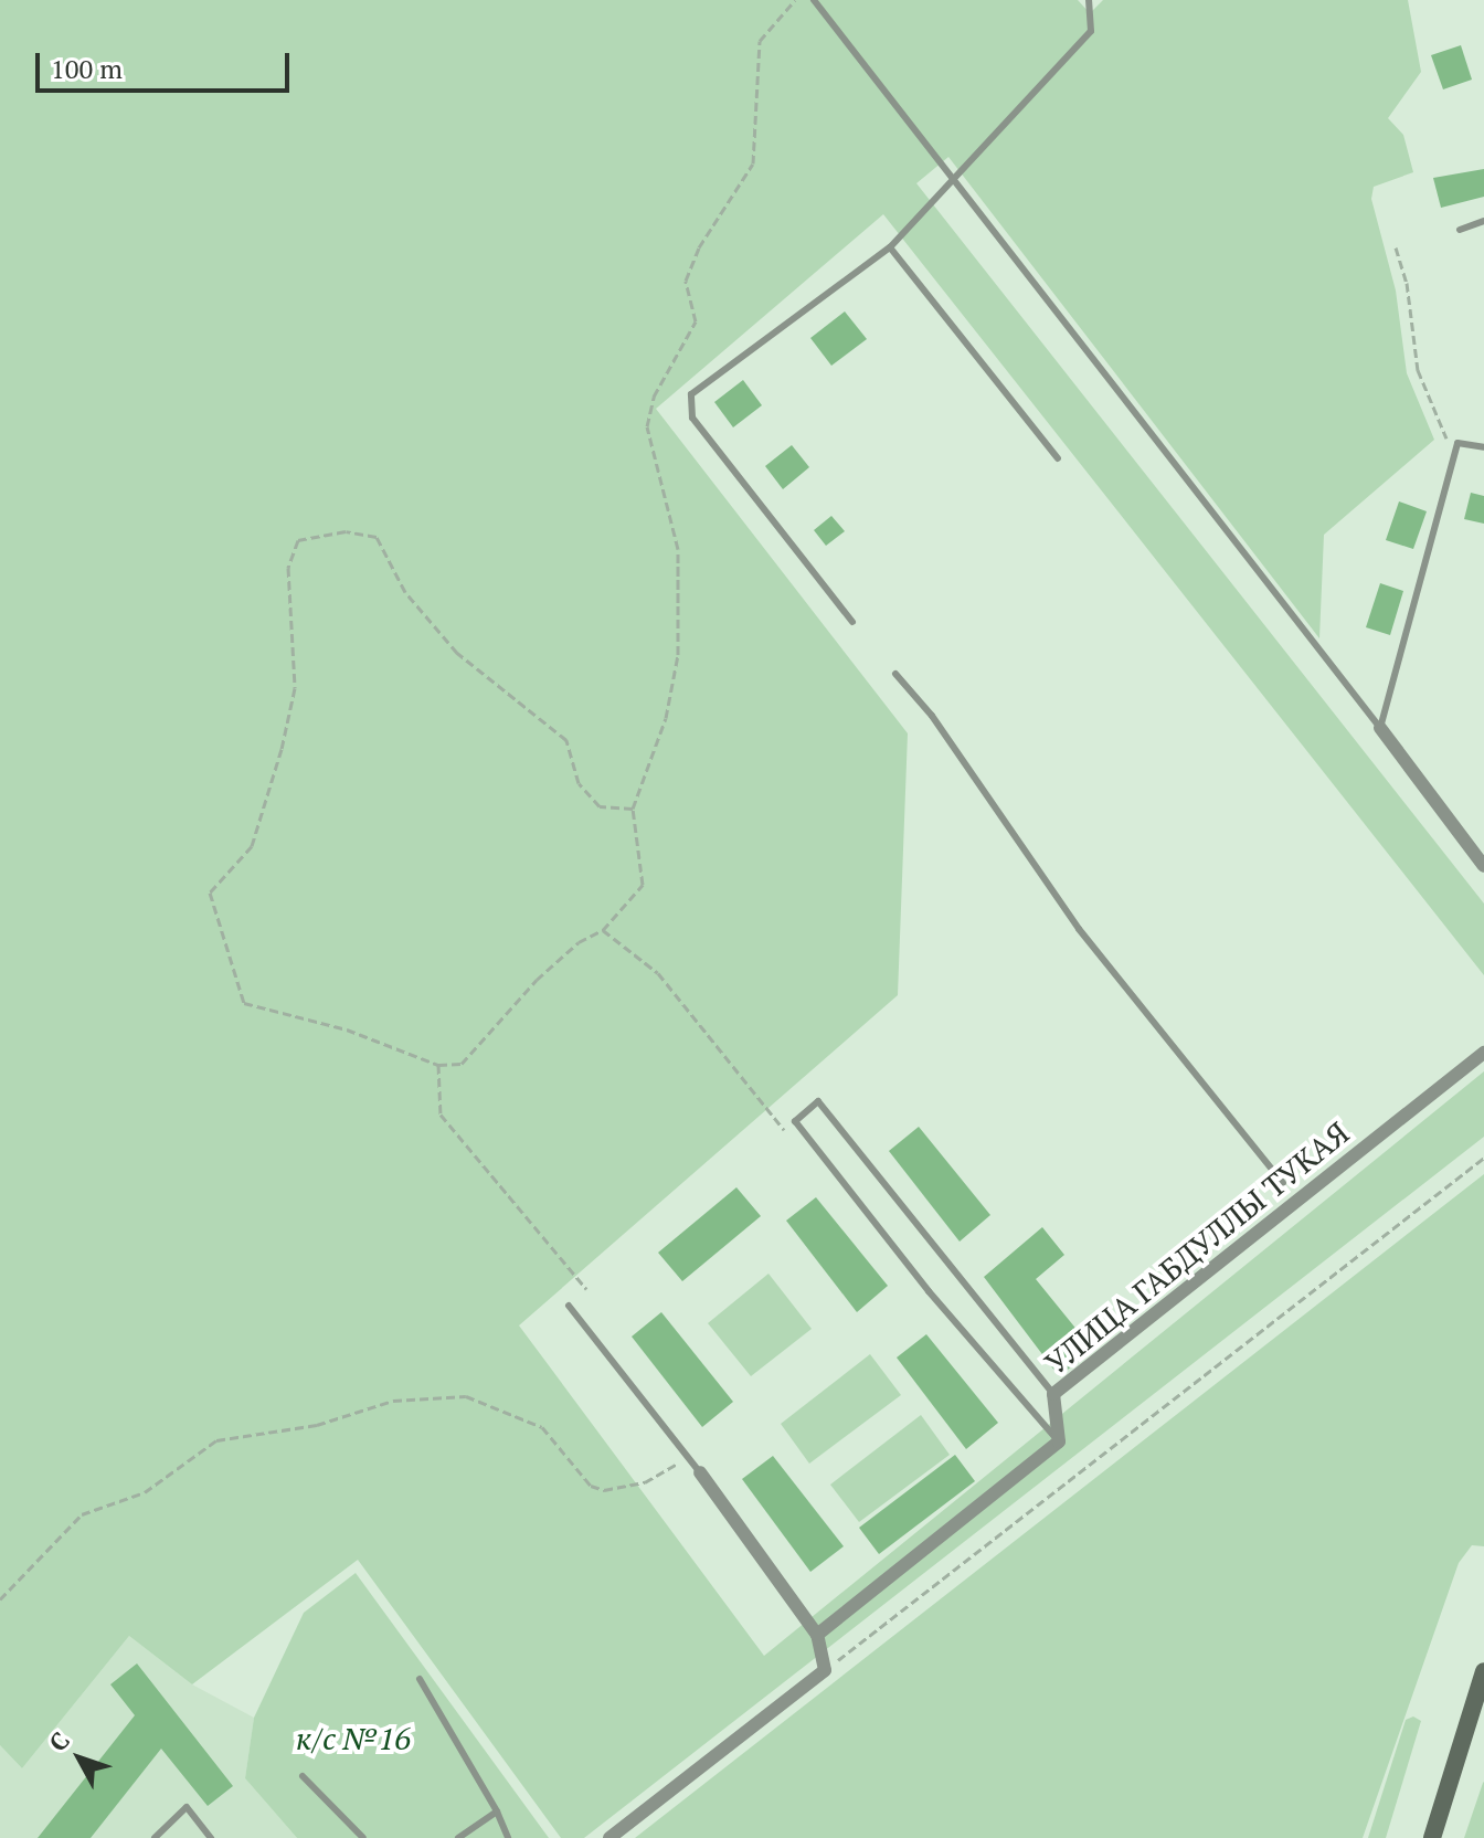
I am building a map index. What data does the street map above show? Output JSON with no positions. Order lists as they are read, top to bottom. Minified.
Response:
{"streets":{"street":["УЛИЦА ГАБДУЛЛЫ ТУКАЯ"]},"parks":["к/с №16"],"scale_bar":"100 m","north":"top left"}
